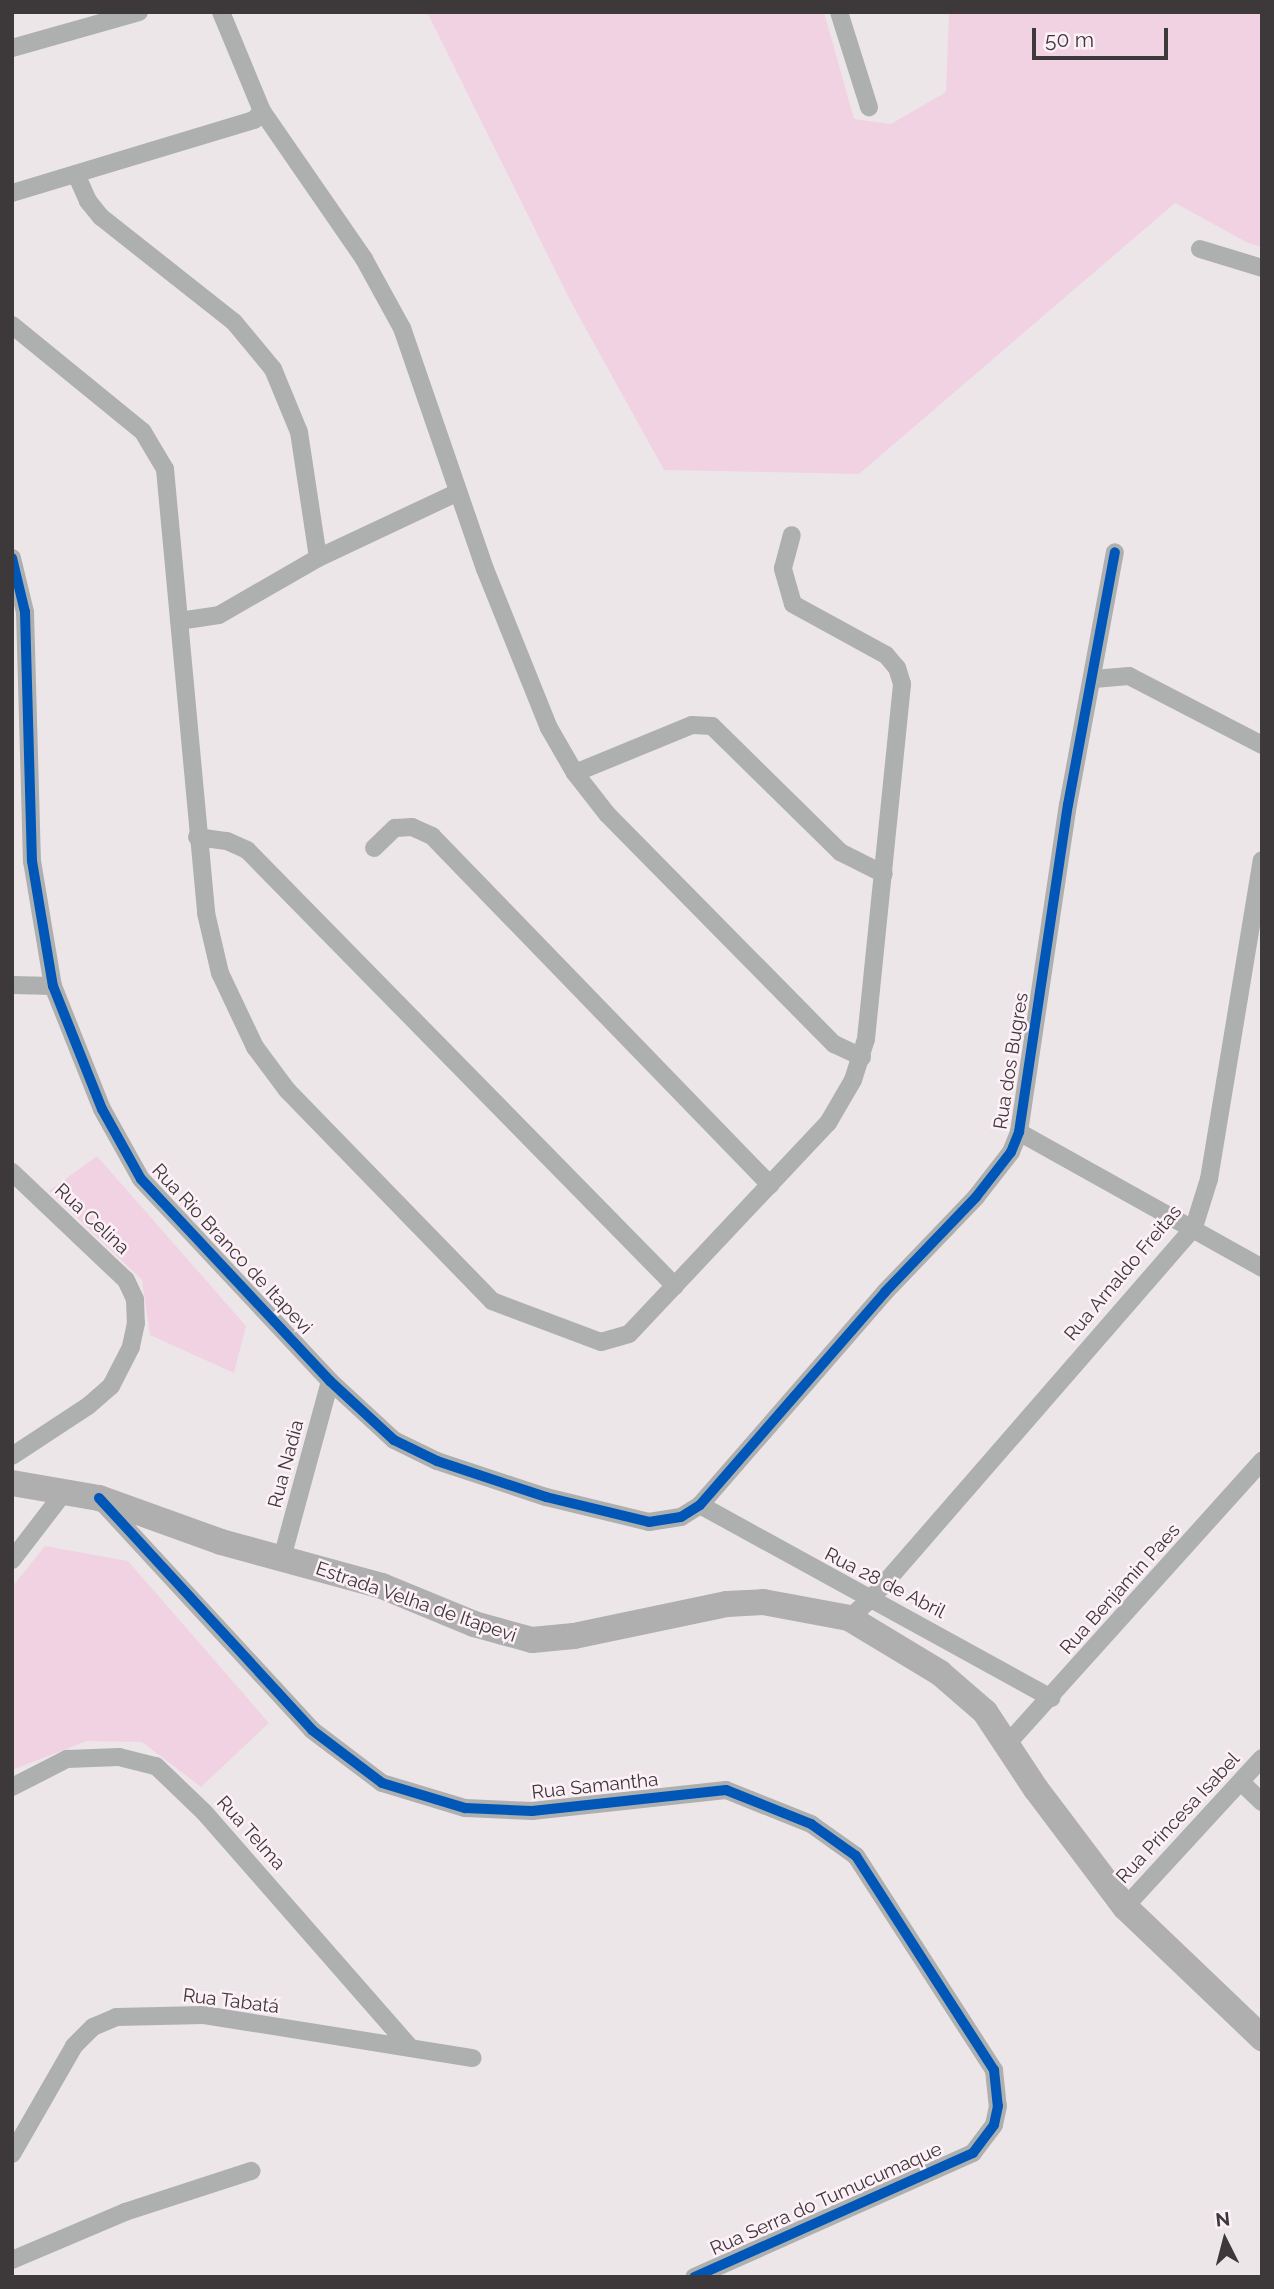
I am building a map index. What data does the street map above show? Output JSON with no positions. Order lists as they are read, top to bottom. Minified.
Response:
{"streets":{"street":["Rua dos Bugres","Rua Celina","Rua Rio Branco de Itapevi","Rua Arnaldo Freitas","Rua Nadia","Rua 28 de Abril","Rua Benjamin Paes","Estrada Velha de Itapevi","Rua Samantha","Rua Princesa Isabel","Rua Telma","Rua Tabatá","Rua Serra do Tumucumaque"]},"crossings":[["Rua dos Bugres","Rua Rio Branco de Itapevi"],["Rua dos Bugres","Rua 28 de Abril"],["Rua Rio Branco de Itapevi","Rua Nadia"],["Rua Rio Branco de Itapevi","Rua 28 de Abril"],["Rua Arnaldo Freitas","Rua 28 de Abril"],["Rua Arnaldo Freitas","Estrada Velha de Itapevi"],["Rua Nadia","Estrada Velha de Itapevi"],["Rua 28 de Abril","Rua Benjamin Paes"],["Estrada Velha de Itapevi","Rua Samantha"],["Rua Samantha","Rua Serra do Tumucumaque"],["Rua Telma","Rua Tabatá"]],"scale_bar":"50 m","north":"top"}
